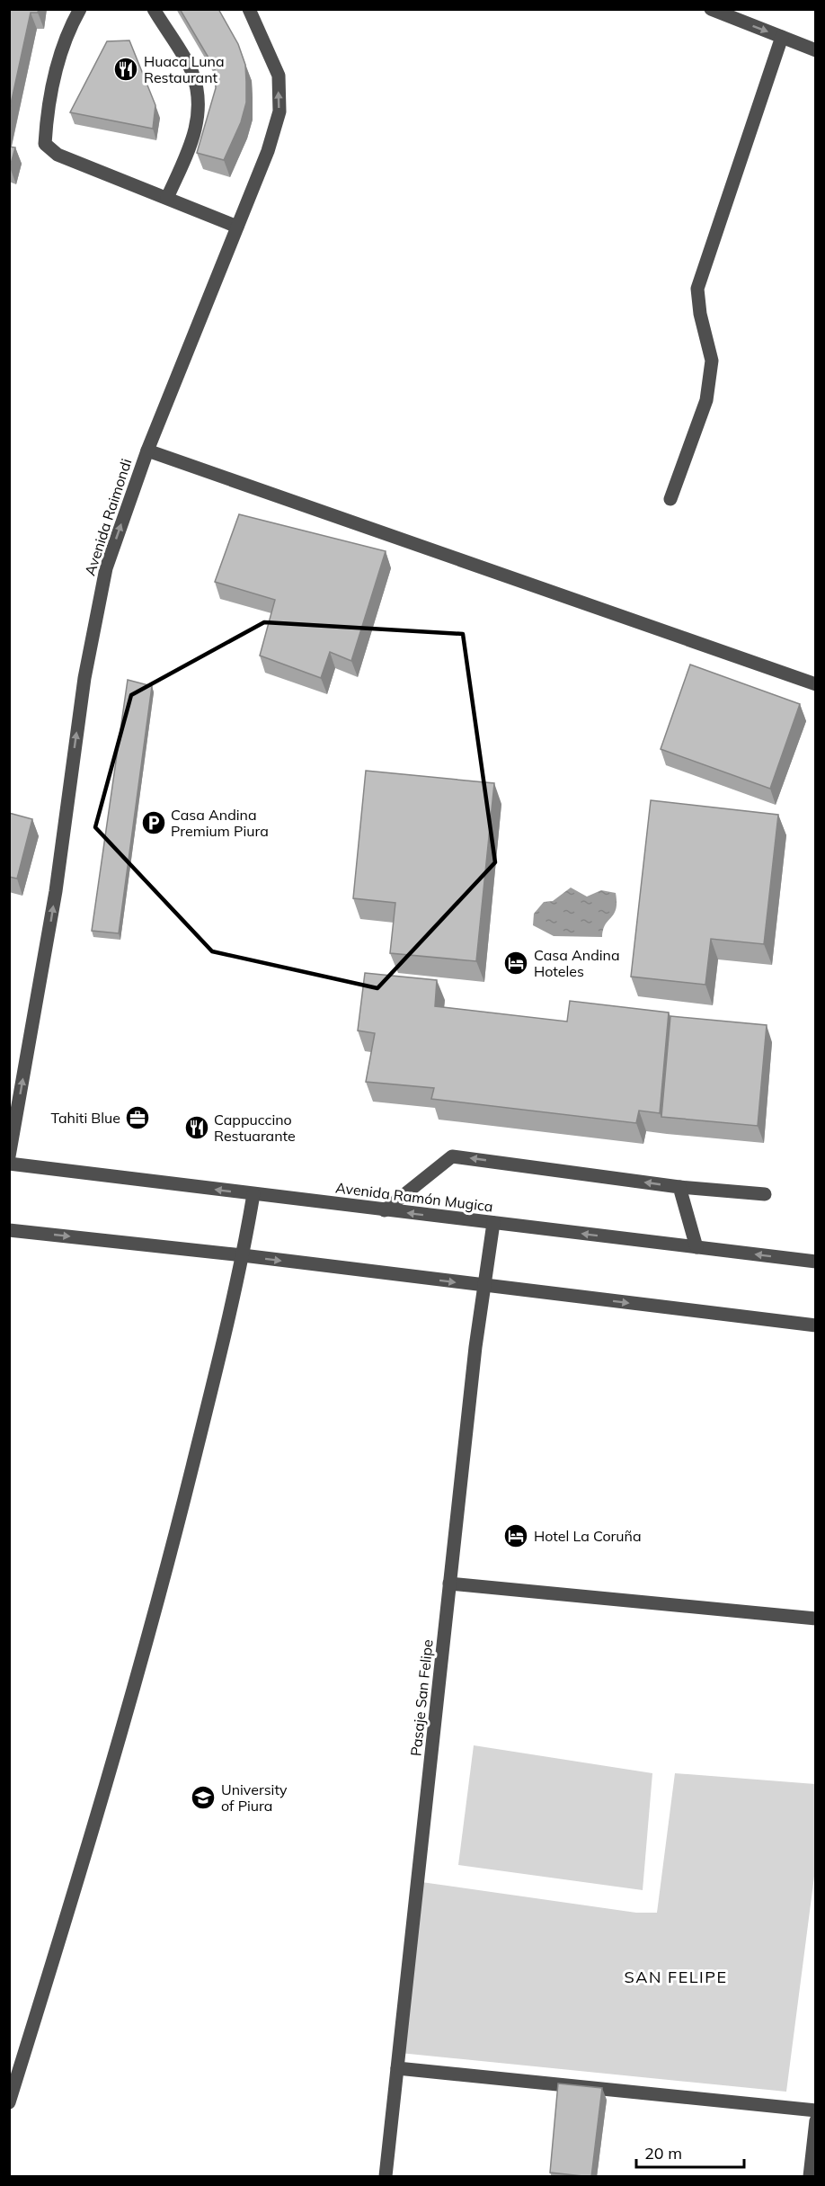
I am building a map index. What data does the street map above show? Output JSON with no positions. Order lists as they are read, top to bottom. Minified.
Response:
{"streets":{"street":["Avenida Raimondi","Avenida Ramón Mugica","Pasaje San Felipe"]},"crossings":[["Avenida Ramón Mugica","Pasaje San Felipe"]],"one_way":["Avenida Raimondi"],"districts":["SAN FELIPE"],"places":{"restaurant":["Huaca Luna Restaurant","Cappuccino Restuarante"],"parking":["Casa Andina Premium Piura"],"hotel":["Casa Andina Hoteles","Hotel La Coruña"],"office":["Tahiti Blue"],"school or university":["University of Piura"]},"scale_bar":"20 m"}
